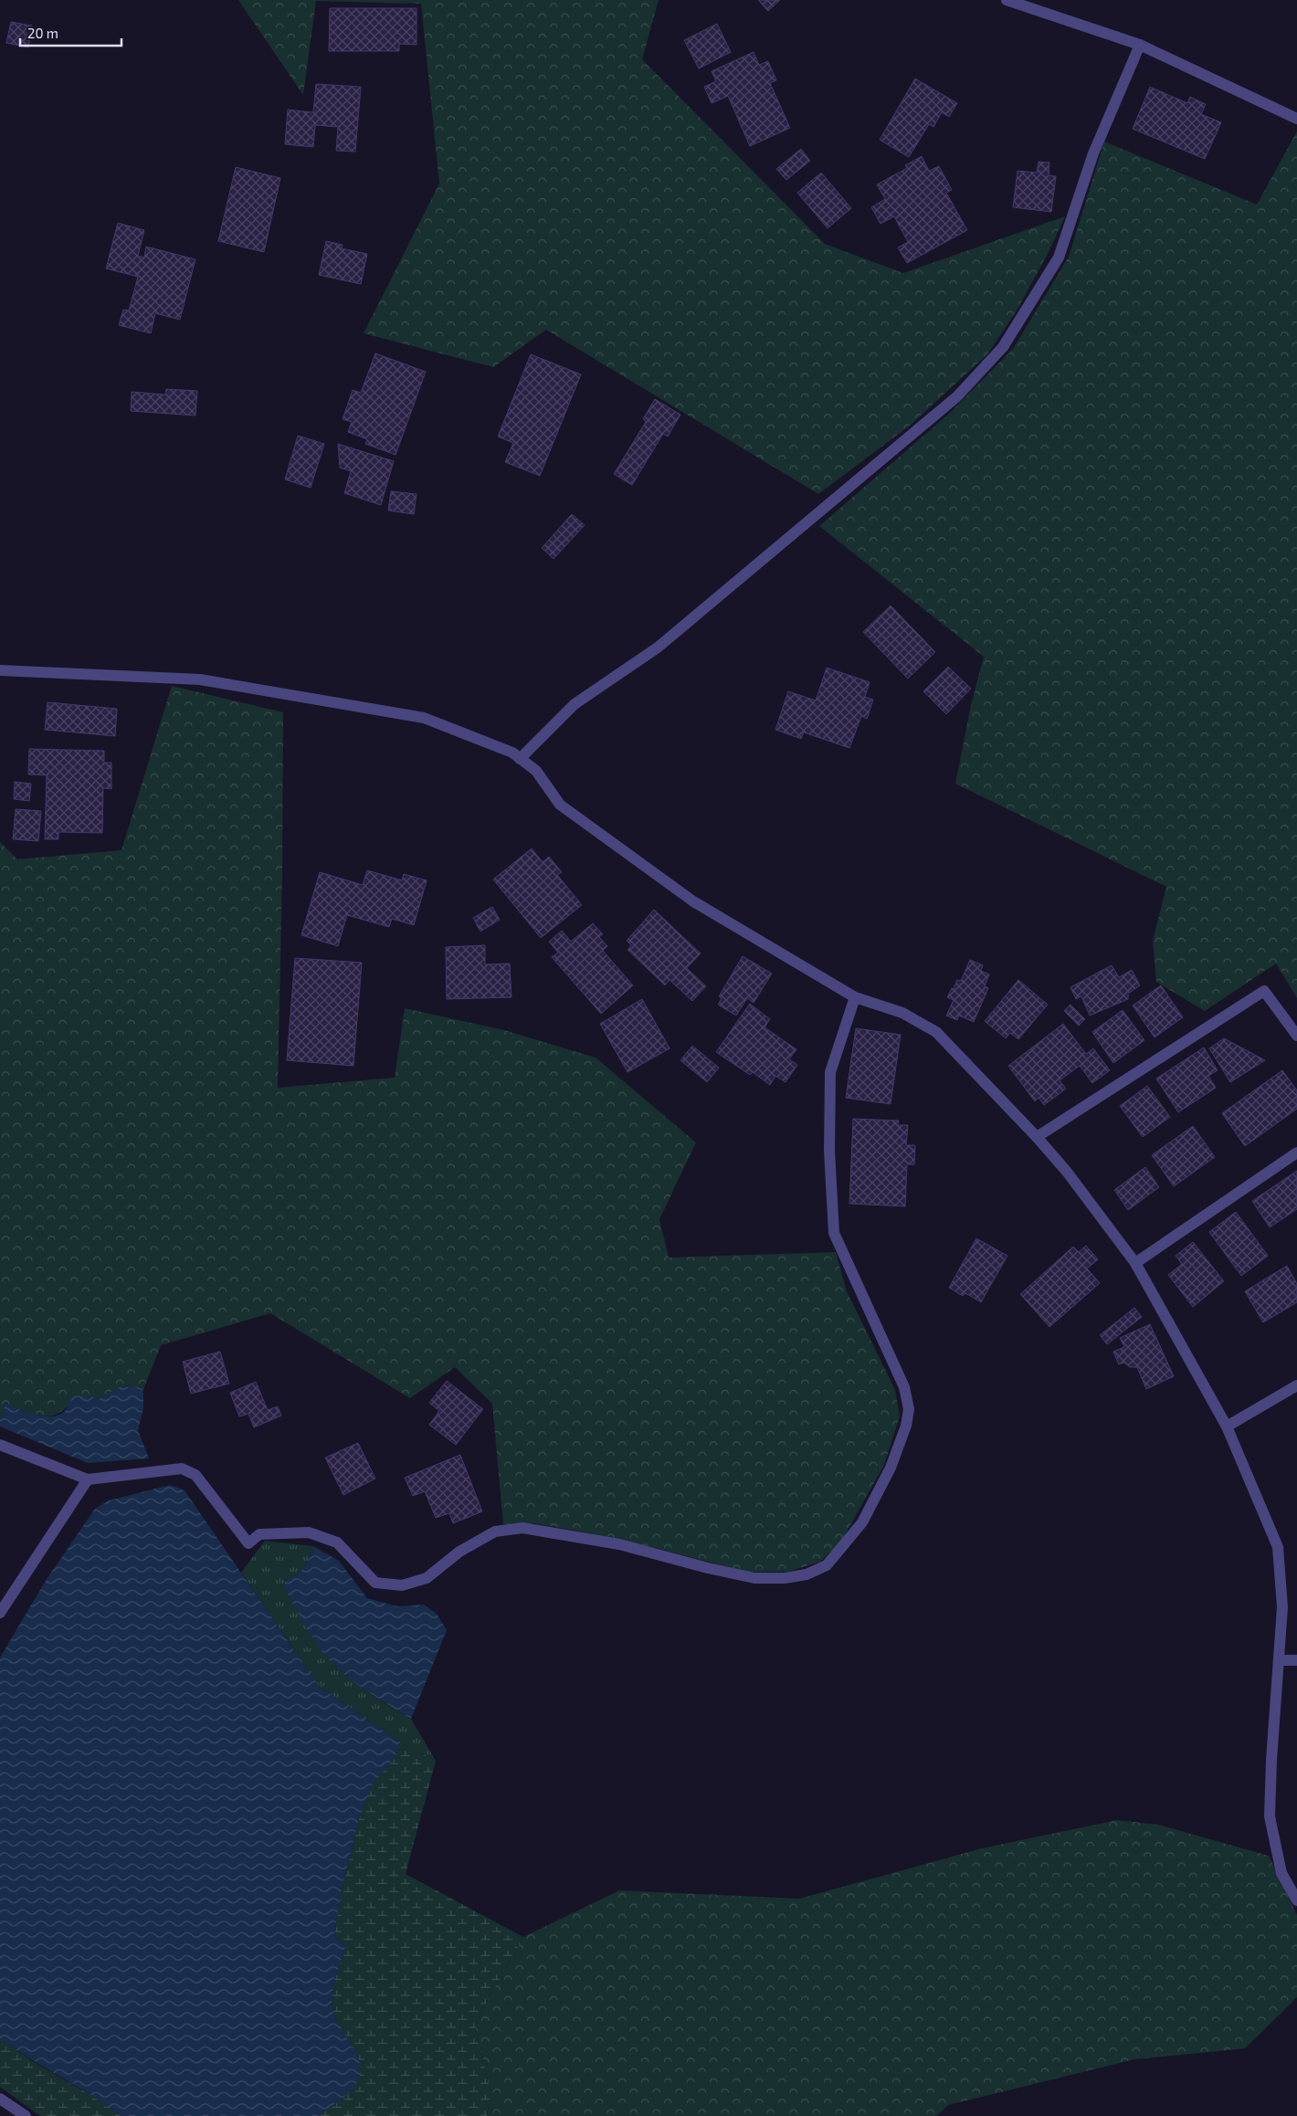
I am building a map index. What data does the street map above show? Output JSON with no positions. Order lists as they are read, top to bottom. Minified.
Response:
{"scale_bar":"20 m"}
